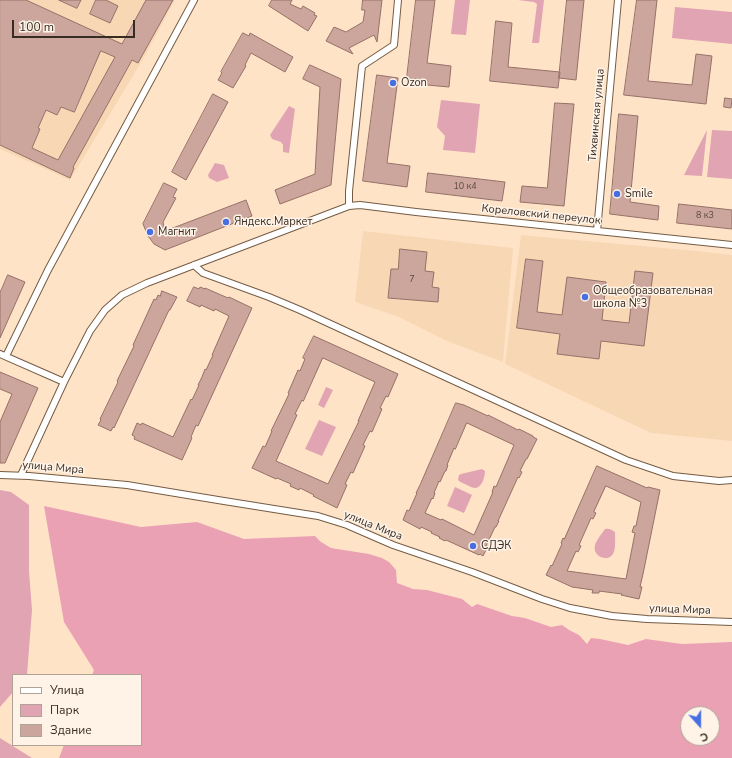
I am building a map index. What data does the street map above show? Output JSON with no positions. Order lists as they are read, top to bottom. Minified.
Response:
{"streets":{"street":["Тихвинская улица","Кореловский переулок","улица Мира"]},"crossings":[["Тихвинская улица","Кореловский переулок"]],"places":["Ozon","Smile","Яндекс.Маркет","Магнит","Общеобразовательная школа №3","СДЭК"],"house_numbers":["10 к4","8 к3","7"],"legend":["Улица","Парк","Здание"],"scale_bar":"100 m","north":"bottom"}
